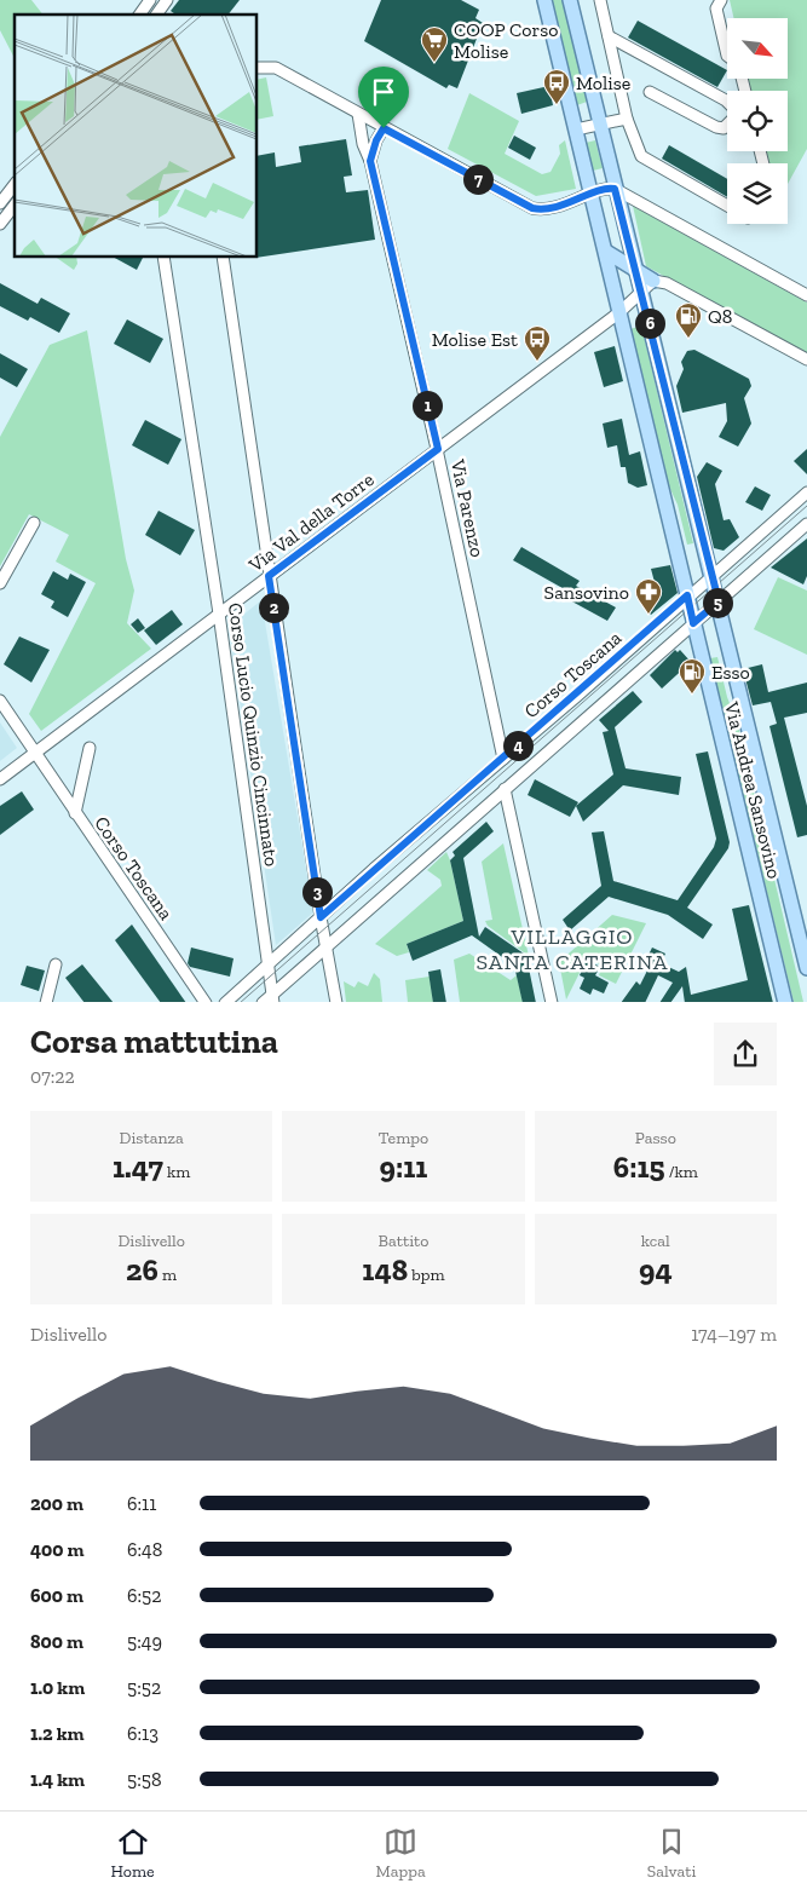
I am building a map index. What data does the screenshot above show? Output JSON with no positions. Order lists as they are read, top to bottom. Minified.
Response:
{"streets":{"main road":["Via Andrea Sansovino"],"street":["Via Parenzo","Via Val della Torre","Corso Toscana","Corso Lucio Quinzio Cincinnato"]},"crossings":[["Via Parenzo","Via Val della Torre"],["Via Parenzo","Corso Toscana"],["Via Val della Torre","Corso Toscana"],["Via Val della Torre","Corso Lucio Quinzio Cincinnato"],["Via Val della Torre","Via Andrea Sansovino"],["Corso Toscana","Corso Lucio Quinzio Cincinnato"],["Corso Toscana","Via Andrea Sansovino"]],"districts":["VILLAGGIO SANTA CATERINA"],"places":{"supermarket":["COOP Corso Molise"],"bus stop":["Molise","Molise Est"],"fuel station":["Q8","Esso"],"pharmacy":["Sansovino"]},"north":"bottom right","page":{"pins":["7","6","1","5","2","4","3"],"heading":["Corsa mattutina","07:22"],"stats":[["Distanza","1.47 km"],["Tempo","9:11"],["Passo","6:15 /km"],["Dislivello","26 m"],["Battito","148 bpm"],["kcal","94"]],"chart":["Dislivello","174–197 m"],"list":[{"name":"200 m","note":"6:11"},{"name":"400 m","note":"6:48"},{"name":"600 m","note":"6:52"},{"name":"800 m","note":"5:49"},{"name":"1.0 km","note":"5:52"},{"name":"1.2 km","note":"6:13"},{"name":"1.4 km","note":"5:58"}],"tabs":["Home","Mappa","Salvati"]}}
